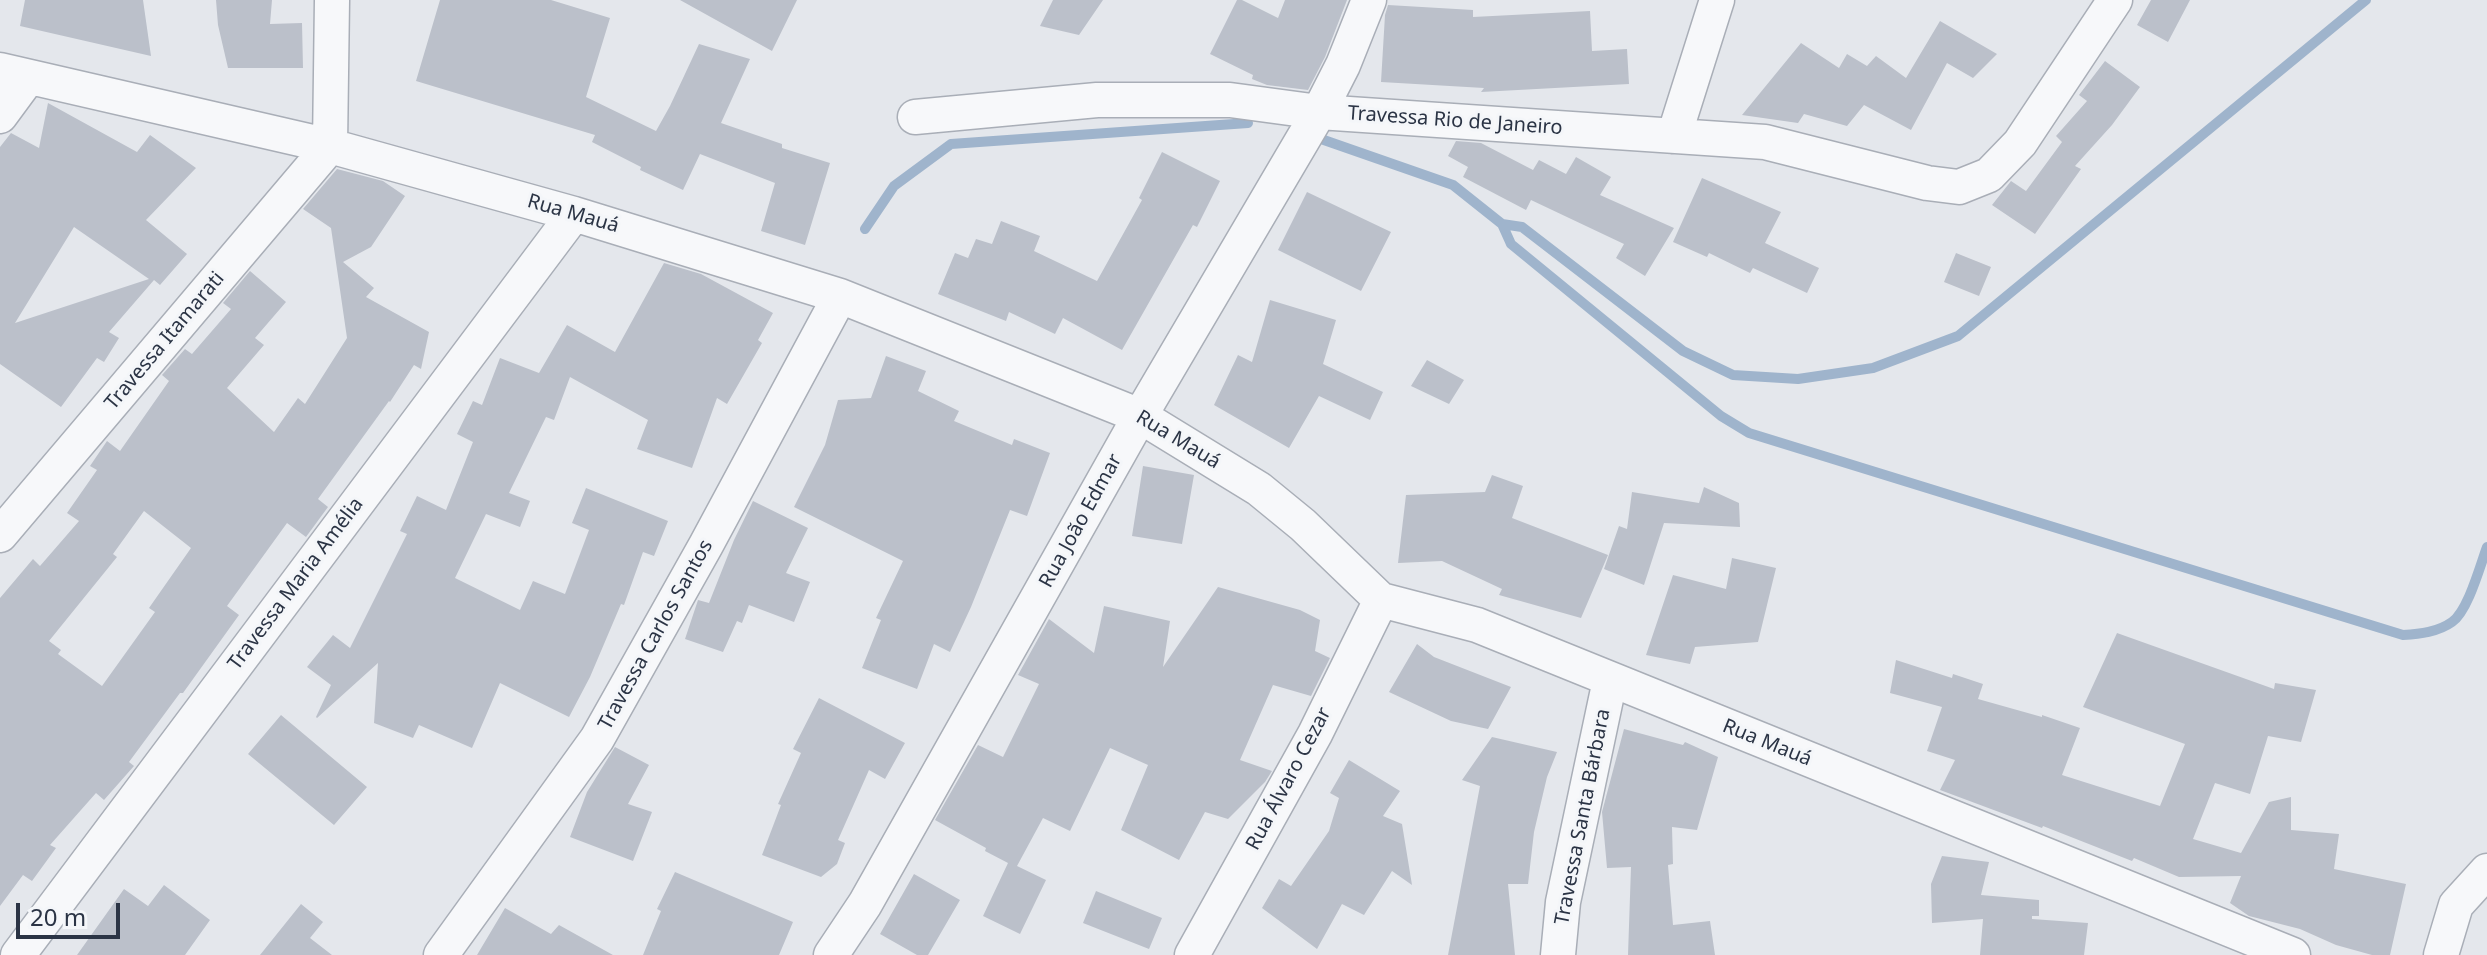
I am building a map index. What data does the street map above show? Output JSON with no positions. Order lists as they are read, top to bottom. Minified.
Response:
{"streets":{"street":["Travessa Rio de Janeiro","Rua Mauá","Travessa Itamarati","Rua João Edmar","Travessa Maria Amélia","Travessa Carlos Santos","Rua Álvaro Cezar","Travessa Santa Bárbara"]},"crossings":[["Travessa Rio de Janeiro","Rua João Edmar"],["Rua Mauá","Travessa Itamarati"],["Rua Mauá","Rua João Edmar"],["Rua Mauá","Travessa Maria Amélia"],["Rua Mauá","Travessa Carlos Santos"],["Rua Mauá","Rua Álvaro Cezar"],["Rua Mauá","Travessa Santa Bárbara"]],"scale_bar":"20 m"}
